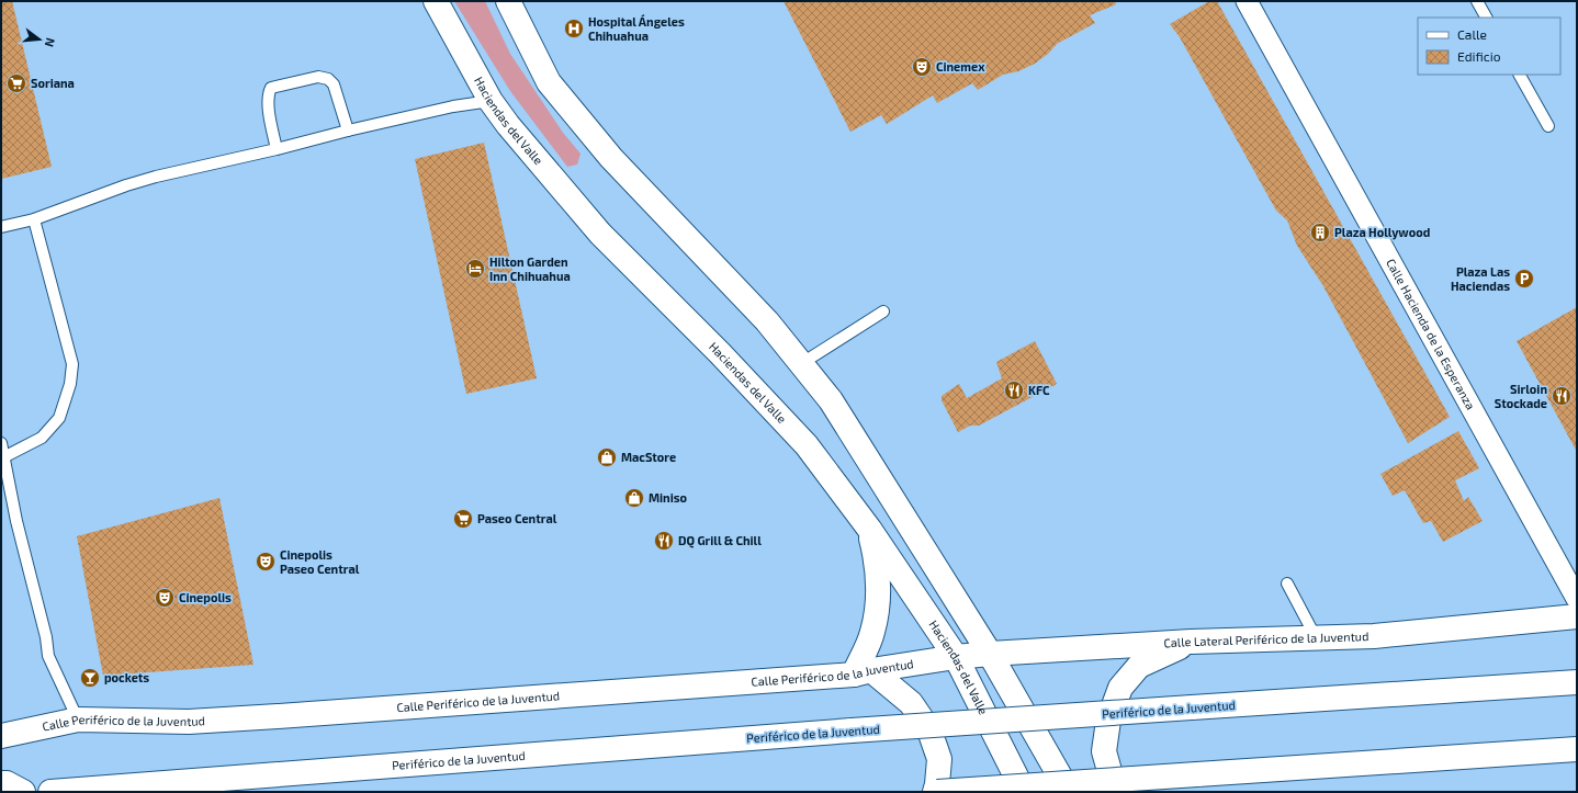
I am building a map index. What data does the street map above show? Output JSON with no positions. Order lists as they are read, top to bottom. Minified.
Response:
{"streets":{"main road":["Haciendas del Valle","Calle Lateral Periférico de la Juventud","Calle Periférico de la Juventud","Periférico de la Juventud"],"street":["Calle Hacienda de la Esperanza"]},"crossings":[["Haciendas del Valle","Calle Lateral Periférico de la Juventud"],["Haciendas del Valle","Calle Periférico de la Juventud"],["Calle Lateral Periférico de la Juventud","Calle Periférico de la Juventud"]],"places":{"hospital":["Hospital Ángeles Chihuahua"],"theatre":["Cinemex","Cinepolis Paseo Central","Cinepolis"],"supermarket":["Soriana","Paseo Central"],"building":["Plaza Hollywood"],"hotel":["Hilton Garden Inn Chihuahua"],"parking":["Plaza Las Haciendas"],"restaurant":["KFC","Sirloin Stockade","DQ Grill & Chill"],"shop":["MacStore","Miniso"],"bar":["pockets"]},"legend":["Calle","Edificio"],"north":"right"}
